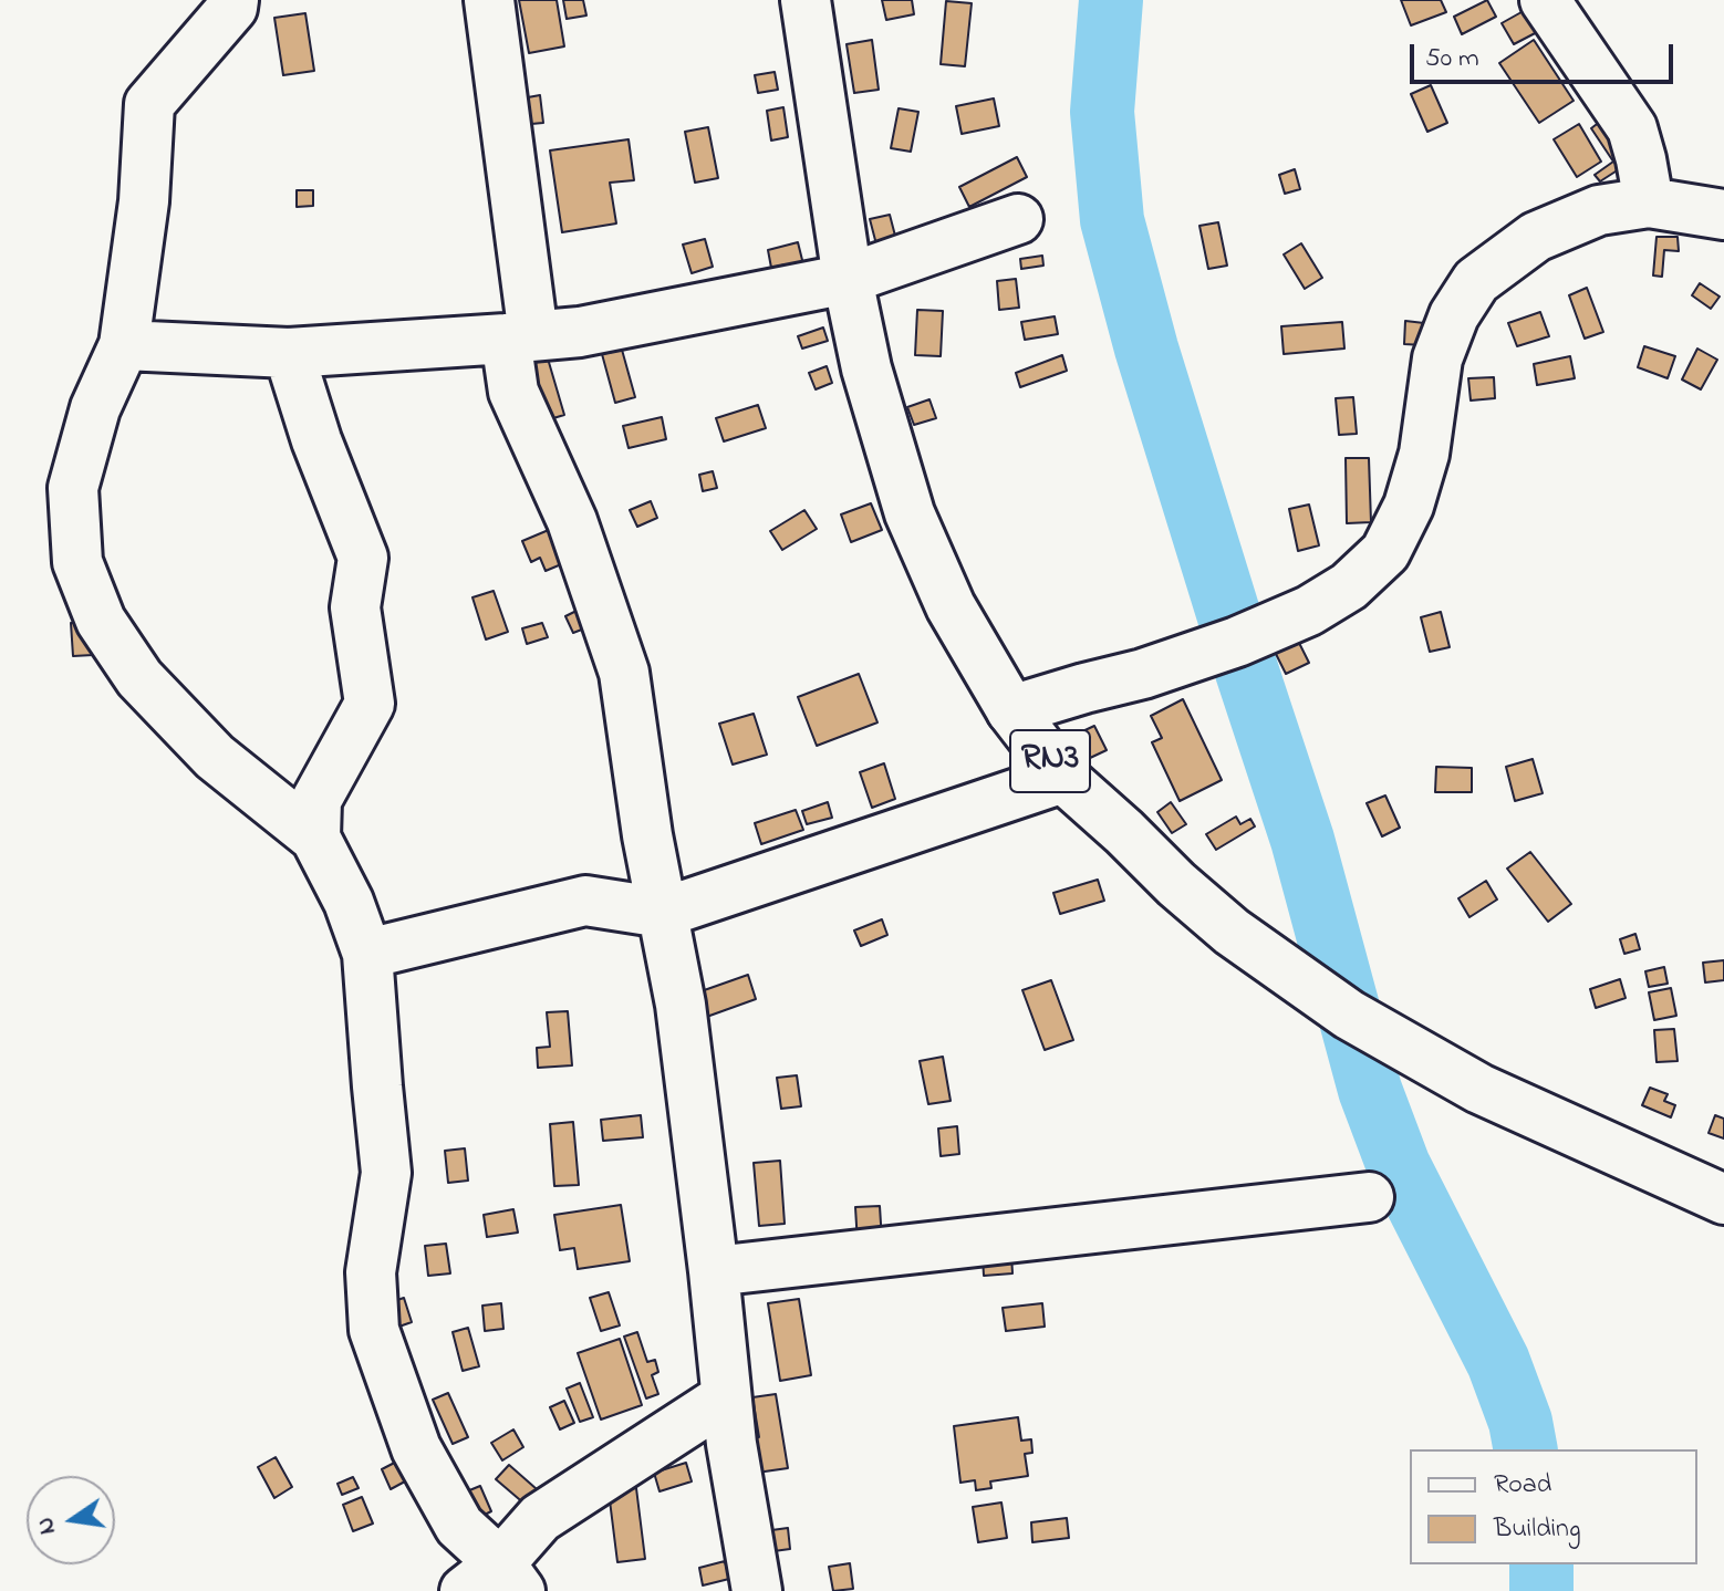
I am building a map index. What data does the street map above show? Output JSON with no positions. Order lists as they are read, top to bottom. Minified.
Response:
{"streets":{"main road":["RN3"]},"legend":["Road","Building"],"scale_bar":"50 m","north":"left"}
